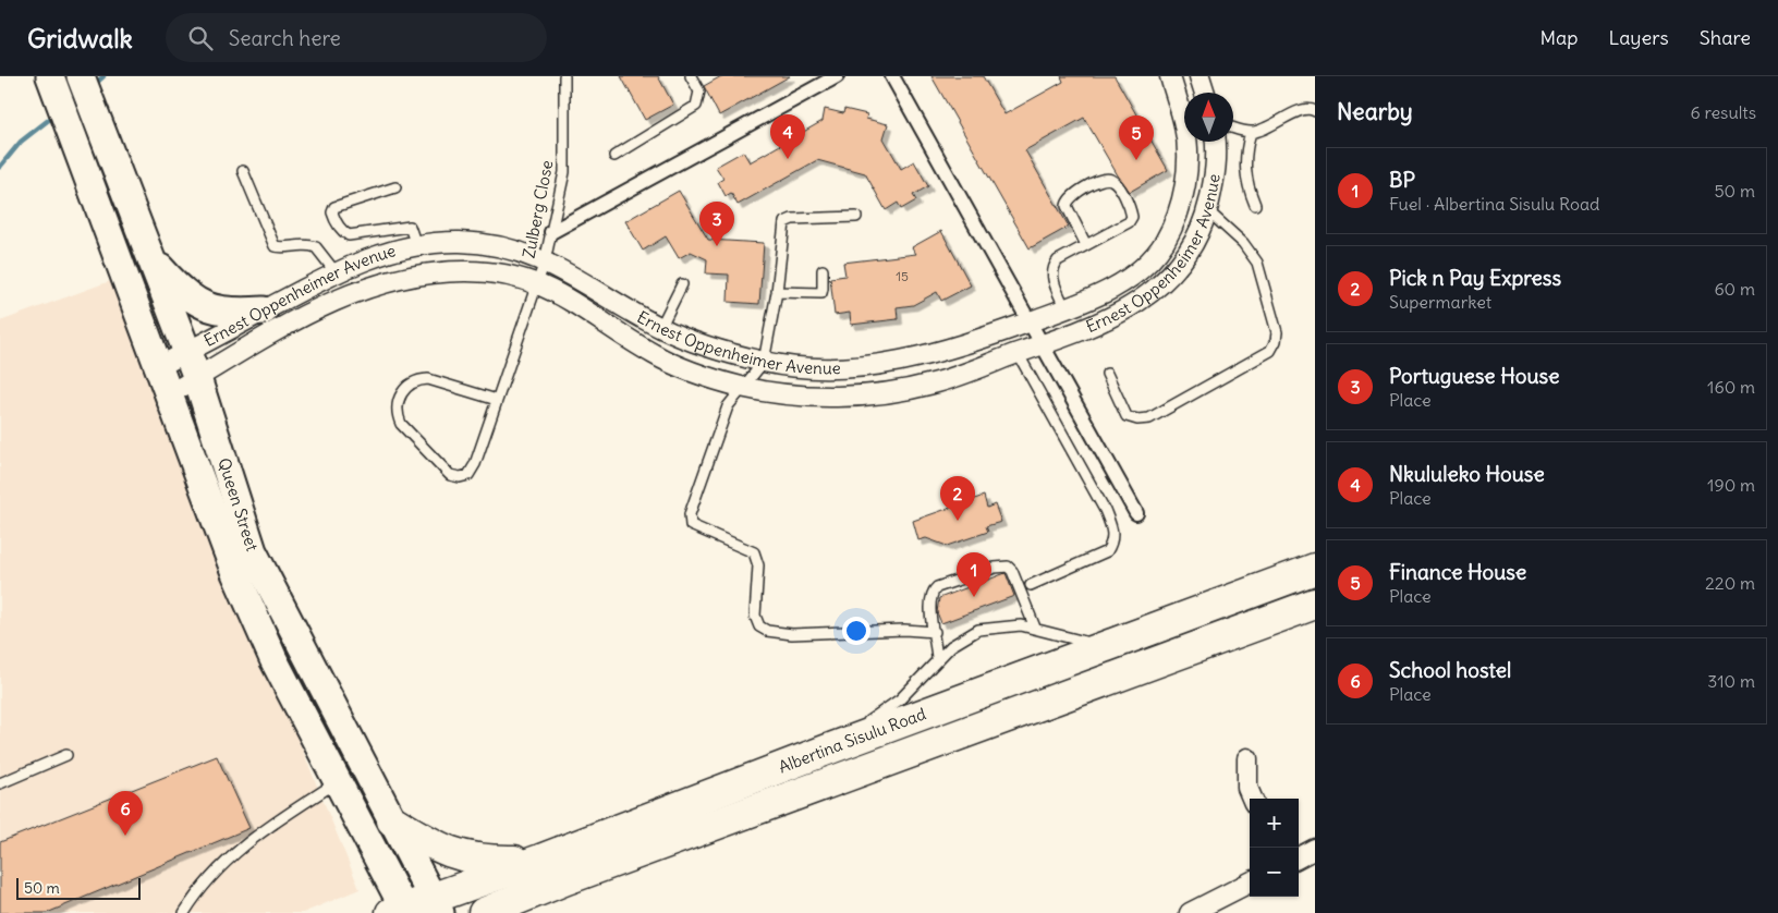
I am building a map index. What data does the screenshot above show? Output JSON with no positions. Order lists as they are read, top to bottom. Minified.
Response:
{"streets":{"main road":["Queen Street","Albertina Sisulu Road"],"street":["Ernest Oppenheimer Avenue"],"lane":["Zulberg Close"]},"crossings":[["Zulberg Close","Ernest Oppenheimer Avenue"],["Ernest Oppenheimer Avenue","Queen Street"],["Queen Street","Albertina Sisulu Road"]],"house_numbers":["15"],"scale_bar":"50 m","north":"top","page":{"header":"Gridwalk","search":"Search here","nav":["Map","Layers","Share"],"heading":["Nearby","6 results"],"pins":["4","5","3","2","1","6"],"list":[{"mark":"1","name":"BP","note":"Fuel · Albertina Sisulu Road","value":"50 m"},{"mark":"2","name":"Pick n Pay Express","note":"Supermarket","value":"60 m"},{"mark":"3","name":"Portuguese House","note":"Place","value":"160 m"},{"mark":"4","name":"Nkululeko House","note":"Place","value":"190 m"},{"mark":"5","name":"Finance House","note":"Place","value":"220 m"},{"mark":"6","name":"School hostel","note":"Place","value":"310 m"}],"map_buttons":["+","−"],"scale":"50 m"}}
